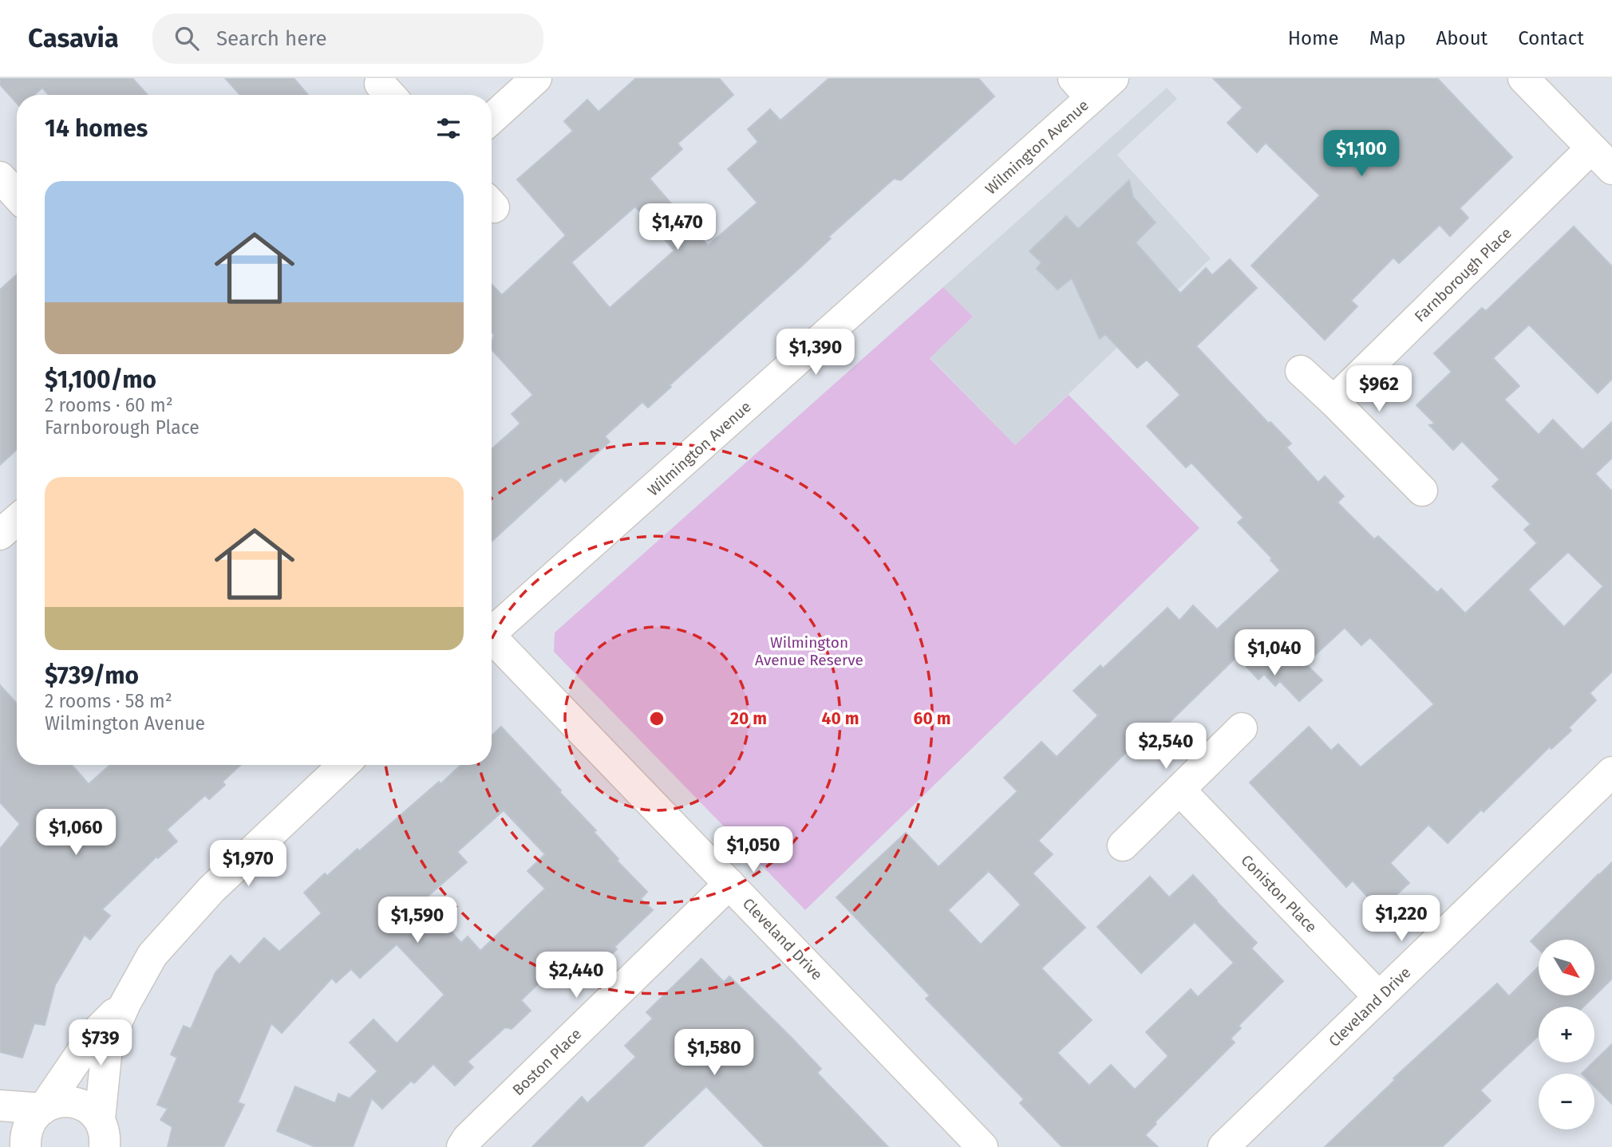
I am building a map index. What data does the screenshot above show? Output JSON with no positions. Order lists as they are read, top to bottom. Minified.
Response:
{"streets":{"street":["Wilmington Avenue","Farnborough Place","Coniston Place","Cleveland Drive","Boston Place"]},"crossings":[["Coniston Place","Cleveland Drive"],["Cleveland Drive","Boston Place"]],"parks":["Wilmington Avenue Reserve"],"north":"bottom right","page":{"header":"Casavia","search":"Search here","nav":["Home","Map","About","Contact"],"heading":"14 homes","price":["$1,100","$1,470","$1,390","$962","$1,040","$2,540","$1,060","$1,050","$1,970","$1,220","$1,590","$2,440","$739","$1,580"],"list":[{"name":"$1,100/mo","note":"2 rooms · 60 m² · Farnborough Place"},{"name":"$739/mo","note":"2 rooms · 58 m² · Wilmington Avenue"}],"map_buttons":["+","−"]},"rings":["20 m","40 m","60 m"]}
